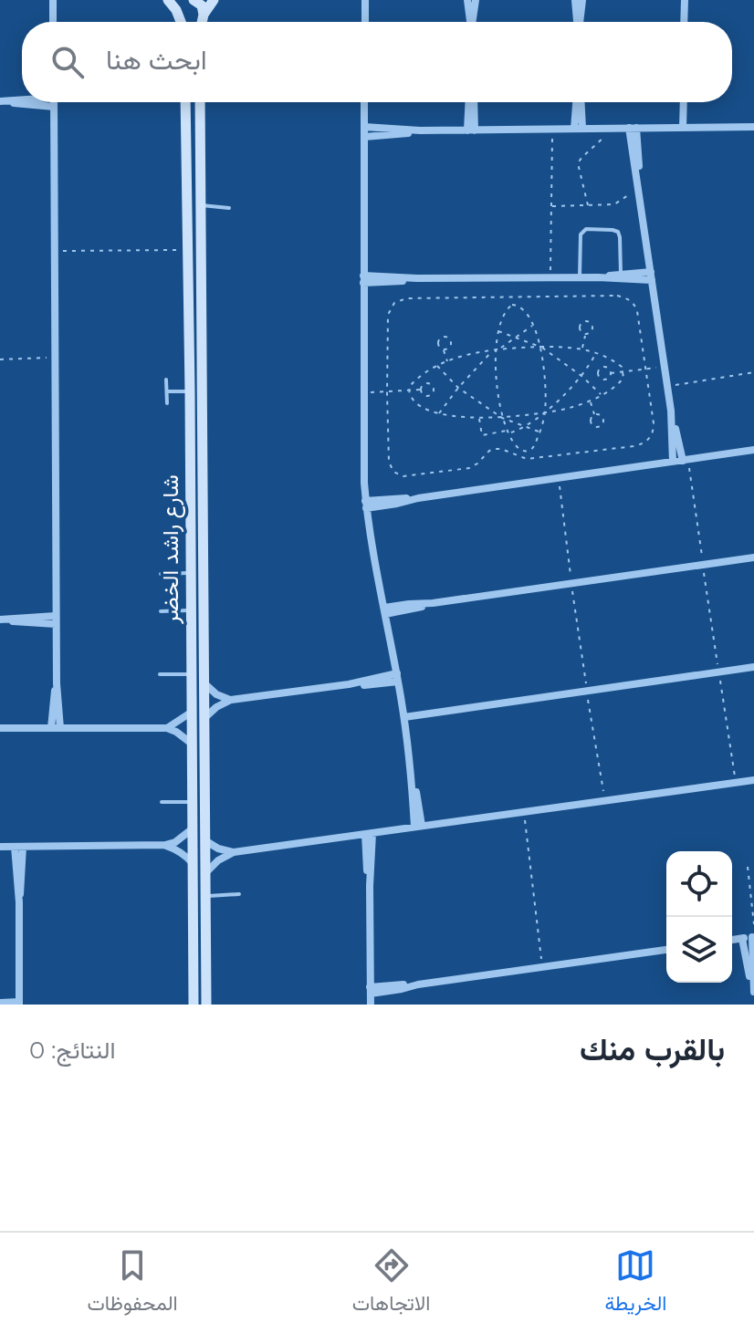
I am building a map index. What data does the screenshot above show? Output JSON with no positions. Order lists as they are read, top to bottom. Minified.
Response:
{"streets":{"street":["شارع راشد الخضر"]},"page":{"search":"ابحث هنا","heading":["بالقرب منك","النتائج: 0"],"nav":["الخريطة","الاتجاهات","المحفوظات"]}}
